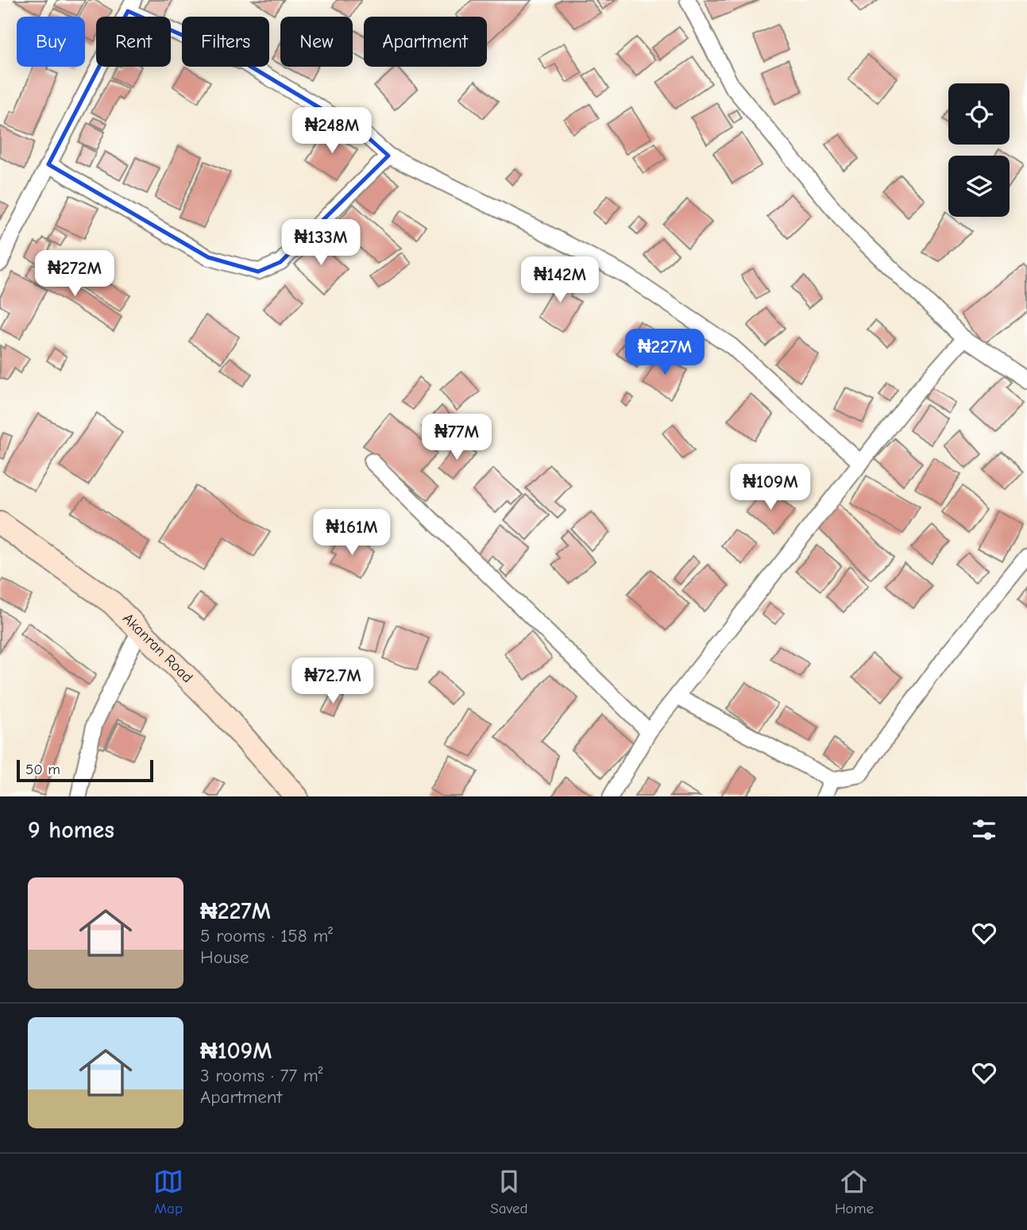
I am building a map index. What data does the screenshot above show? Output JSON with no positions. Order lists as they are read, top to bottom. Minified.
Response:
{"streets":{"main road":["Akanran Road"]},"scale_bar":"50 m","page":{"chip":["Buy","Rent","Filters","New","Apartment"],"price":["₦248M","₦133M","₦272M","₦142M","₦227M","₦77M","₦109M","₦161M","₦72.7M"],"scale":"50 m","heading":"9 homes","list":[{"name":"₦227M","note":"5 rooms · 158 m² · House"},{"name":"₦109M","note":"3 rooms · 77 m² · Apartment"}],"tabs":["Map","Saved","Home"]}}
